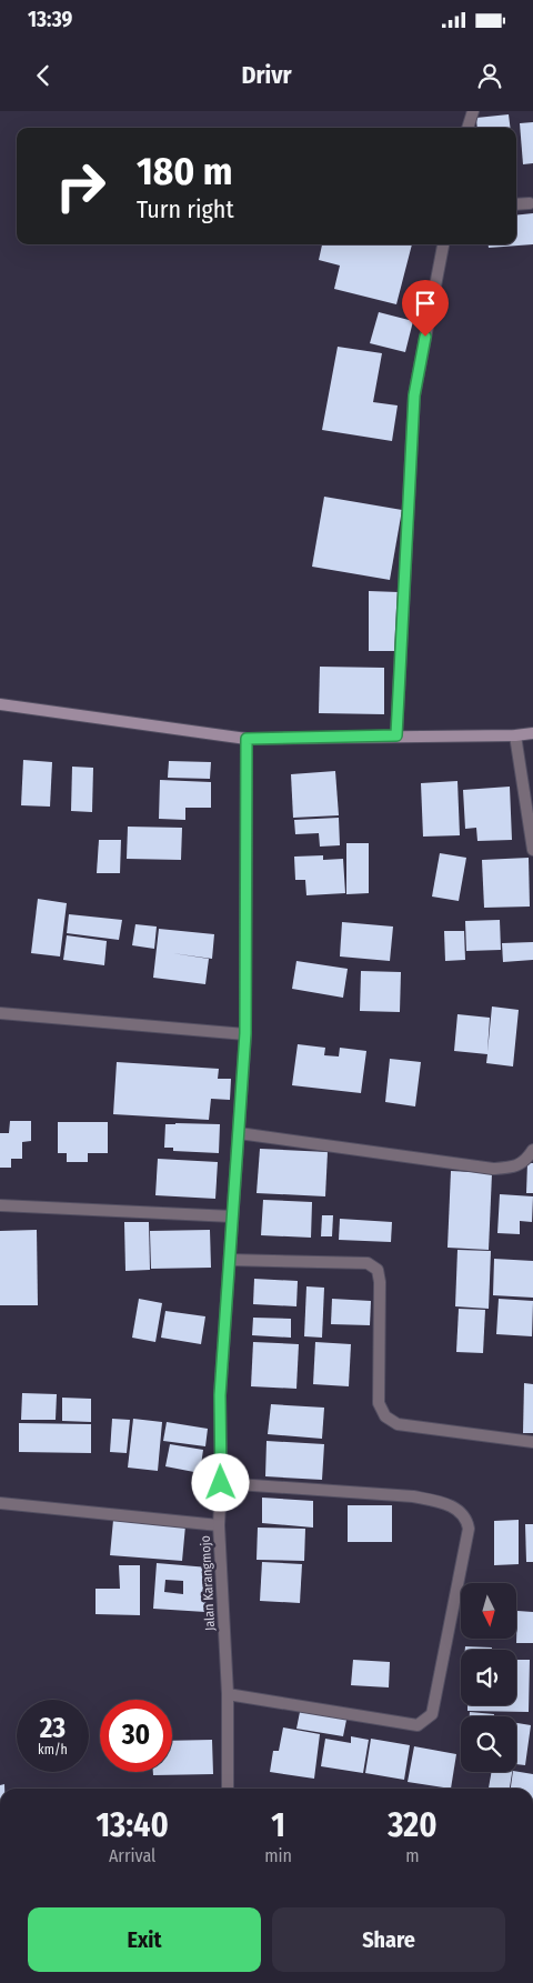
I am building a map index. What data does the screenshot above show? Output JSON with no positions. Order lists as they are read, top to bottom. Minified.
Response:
{"streets":{"street":["Jalan Karangmojo"]},"north":"bottom","page":{"status":"13:39","header":"Drivr","turn":["180 m","Turn right"],"speed":"23 km/h","limit":"30","eta":["13:40","Arrival","1","min","320","m"],"buttons":["Exit","Share"]}}
